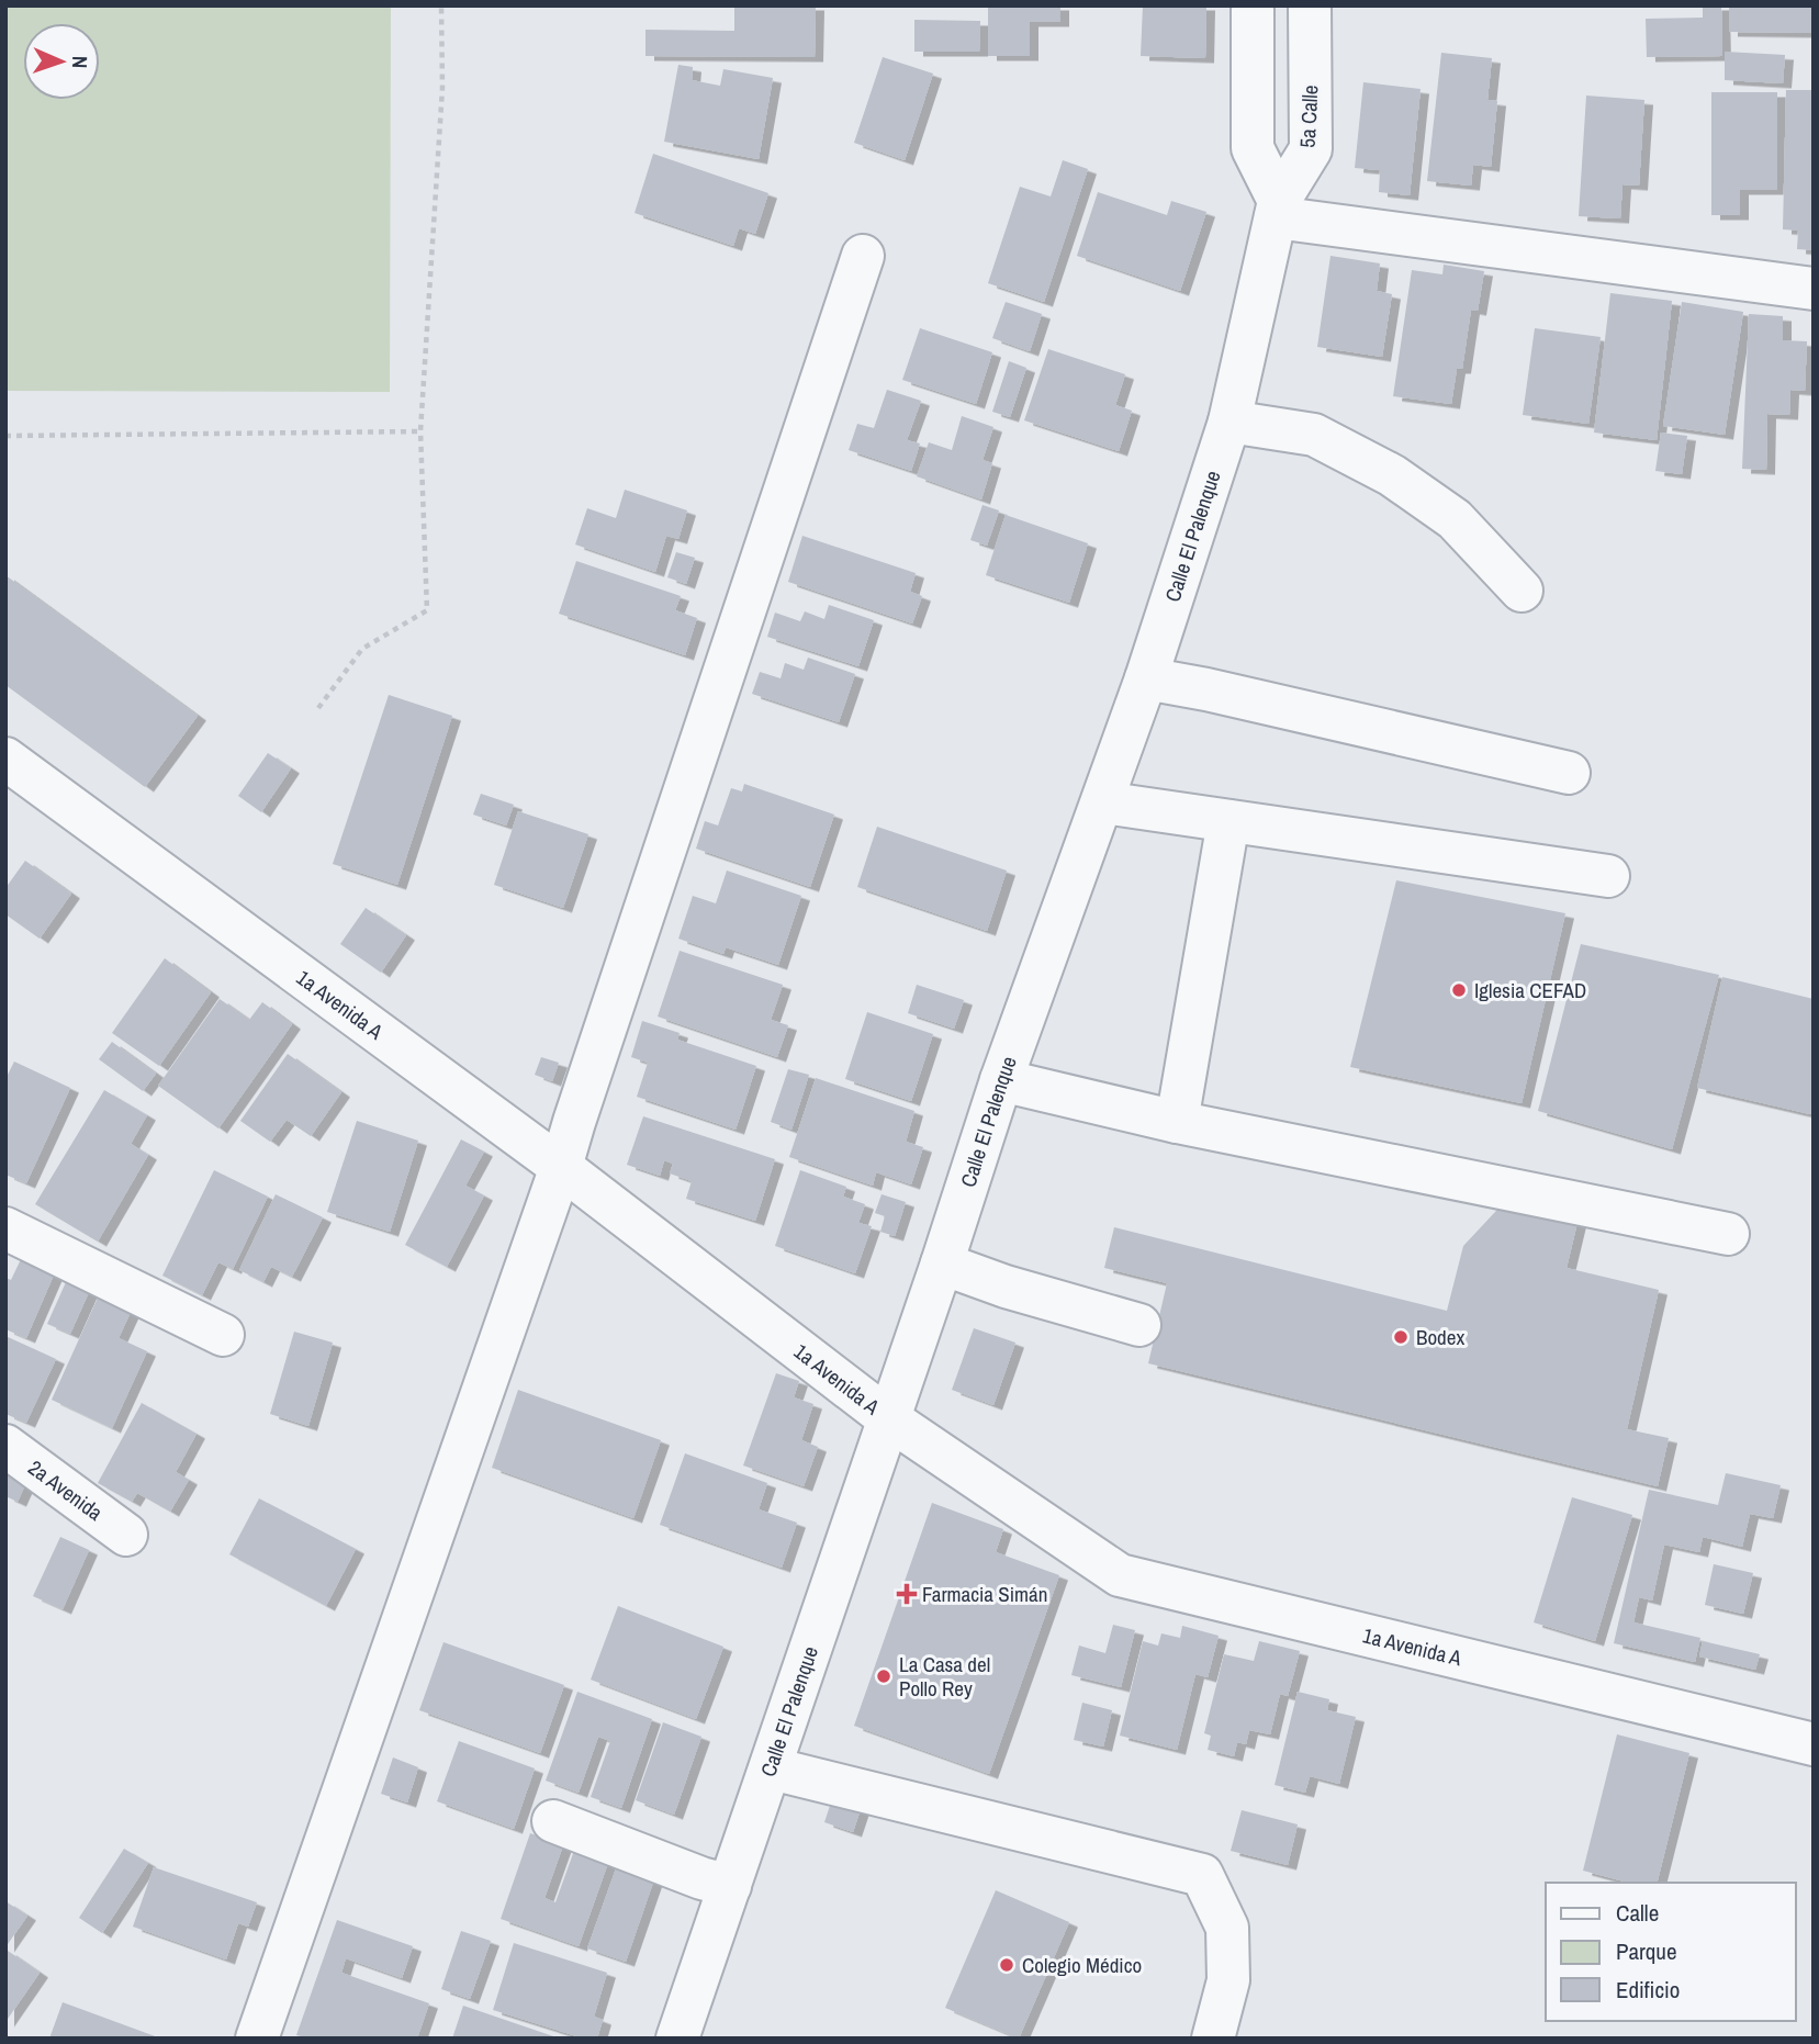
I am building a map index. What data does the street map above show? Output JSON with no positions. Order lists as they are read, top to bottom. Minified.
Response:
{"streets":{"street":["5a Calle","Calle El Palenque","1a Avenida A","2a Avenida"]},"crossings":[["5a Calle","Calle El Palenque"],["Calle El Palenque","1a Avenida A"]],"places":{"other":["Iglesia CEFAD","Bodex","La Casa del Pollo Rey","Colegio Médico"],"health":["Farmacia Simán"]},"legend":["Calle","Parque","Edificio"],"north":"right"}
